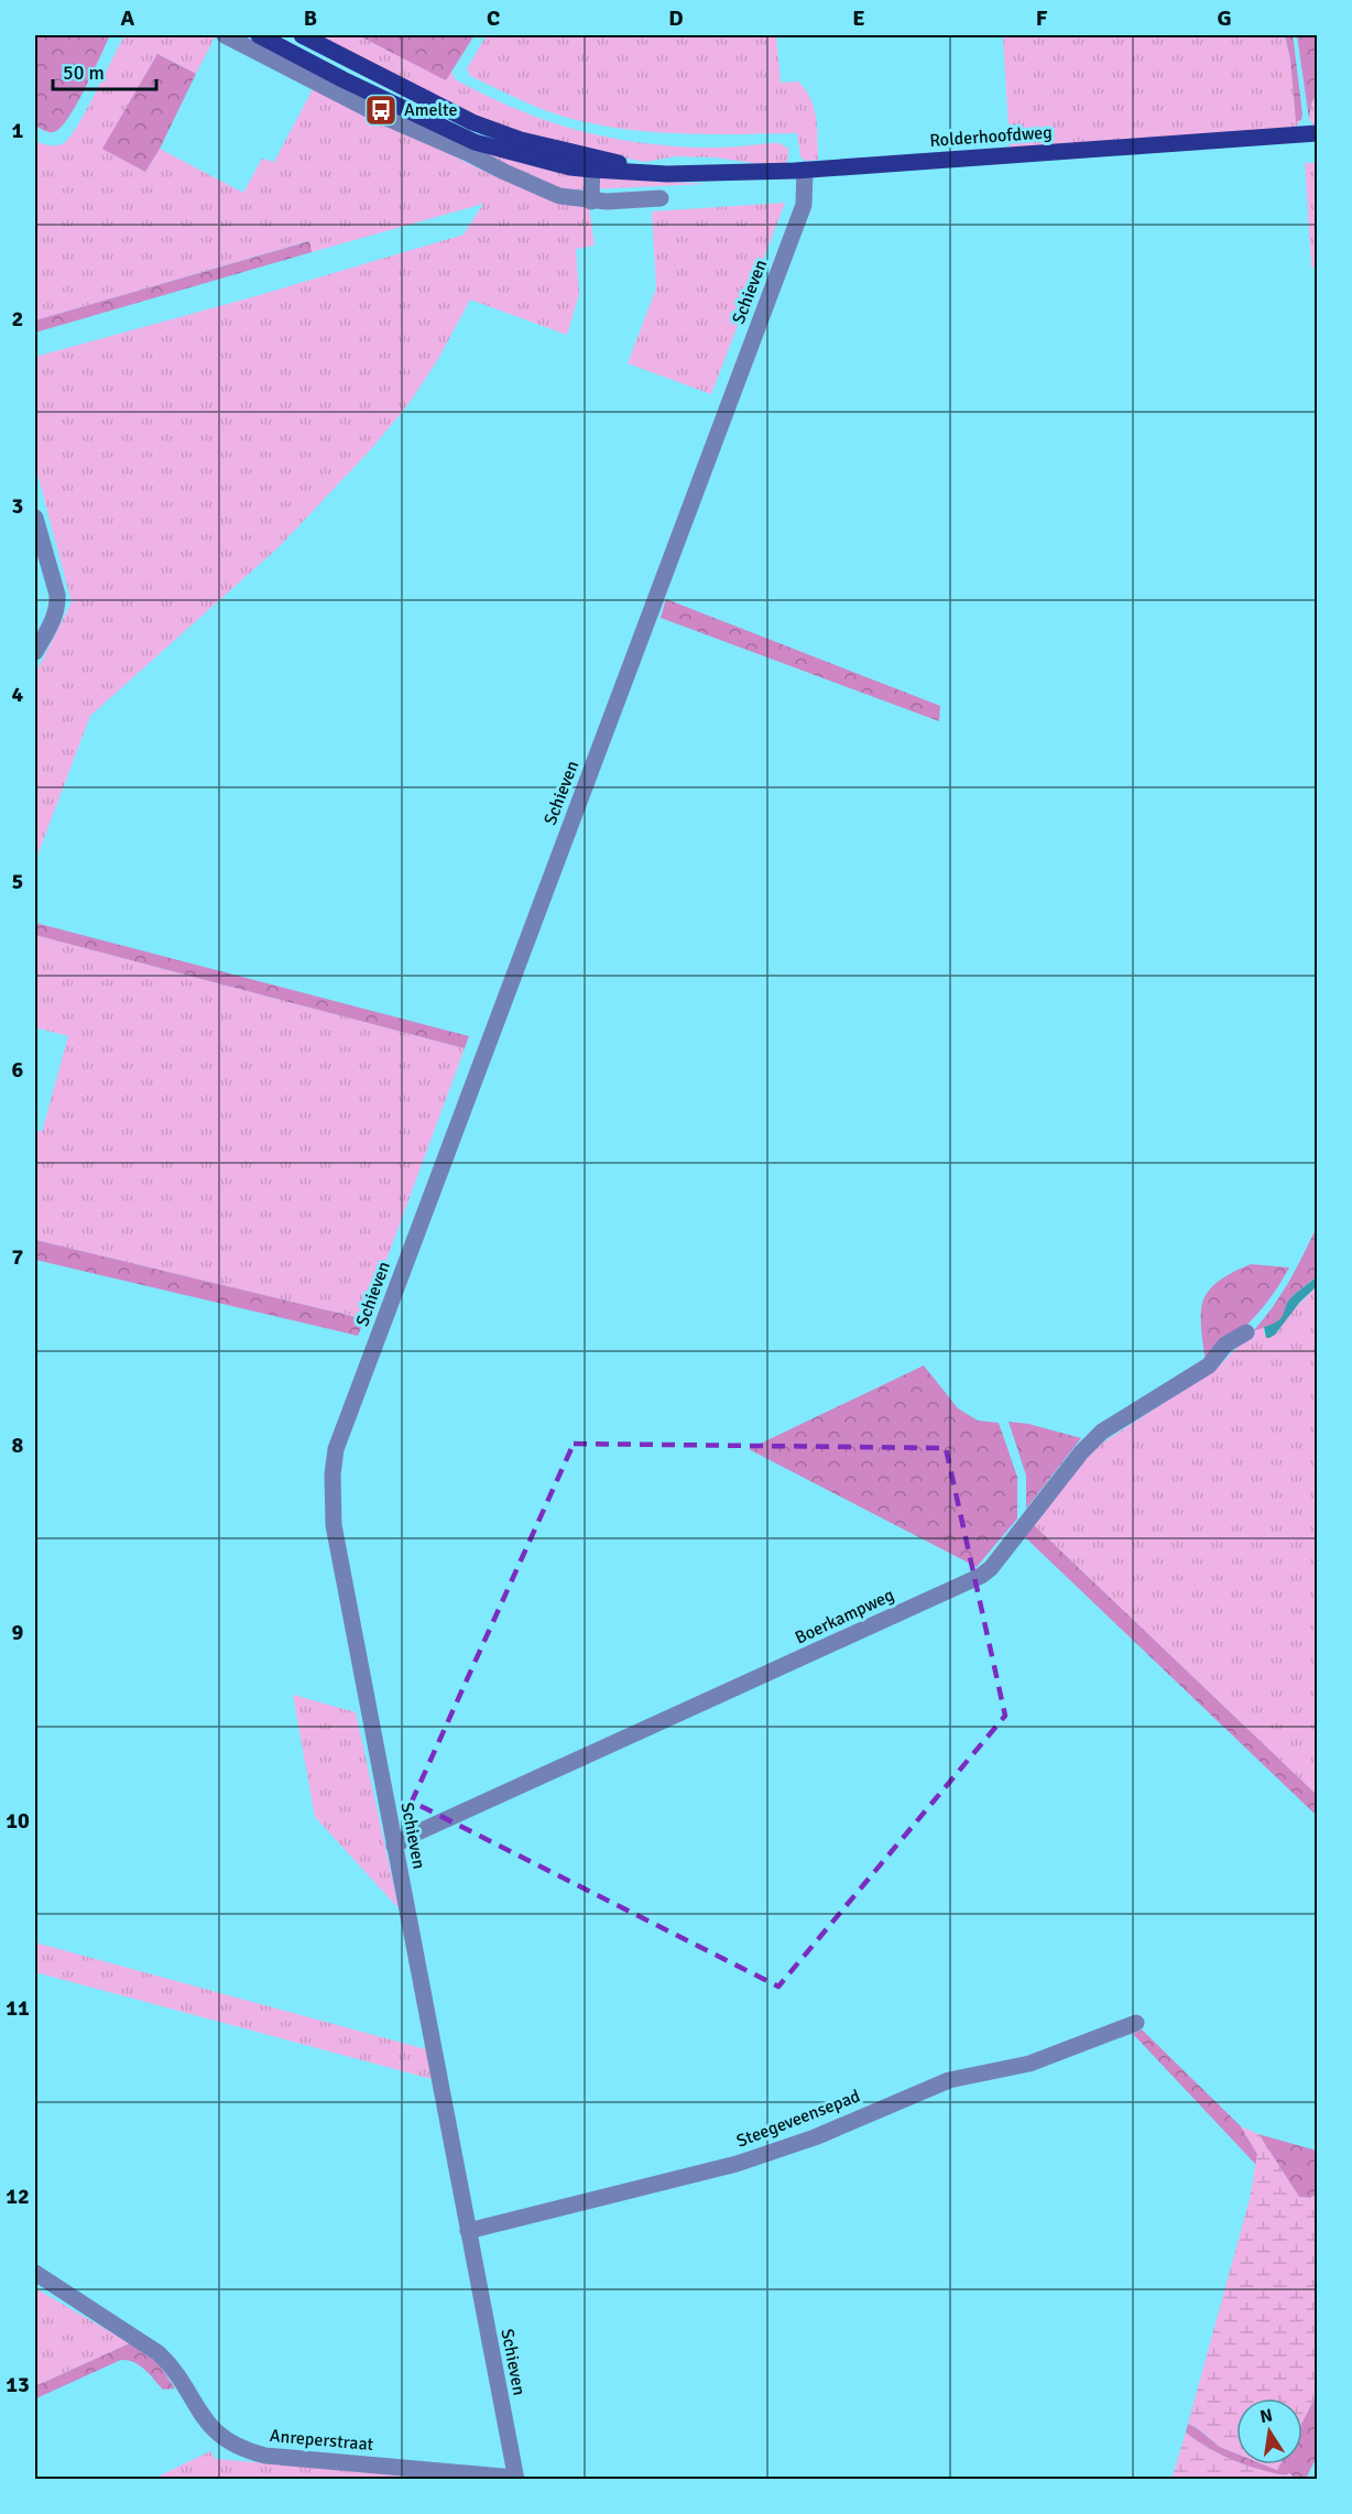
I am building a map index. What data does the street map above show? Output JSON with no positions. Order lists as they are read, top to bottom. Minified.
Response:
{"streets":{"main road":["Rolderhoofdweg"],"street":["Schieven","Boerkampweg","Steegeveensepad","Anreperstraat"]},"crossings":[["Rolderhoofdweg","Schieven"],["Schieven","Boerkampweg"],["Schieven","Steegeveensepad"],["Schieven","Anreperstraat"]],"places":{"bus stop":["Amelte"]},"scale_bar":"50 m","north":"top","grid":{"columns":["A","B","C","D","E","F","G"],"rows":["1","2","3","4","5","6","7","8","9","10","11","12","13"]}}
